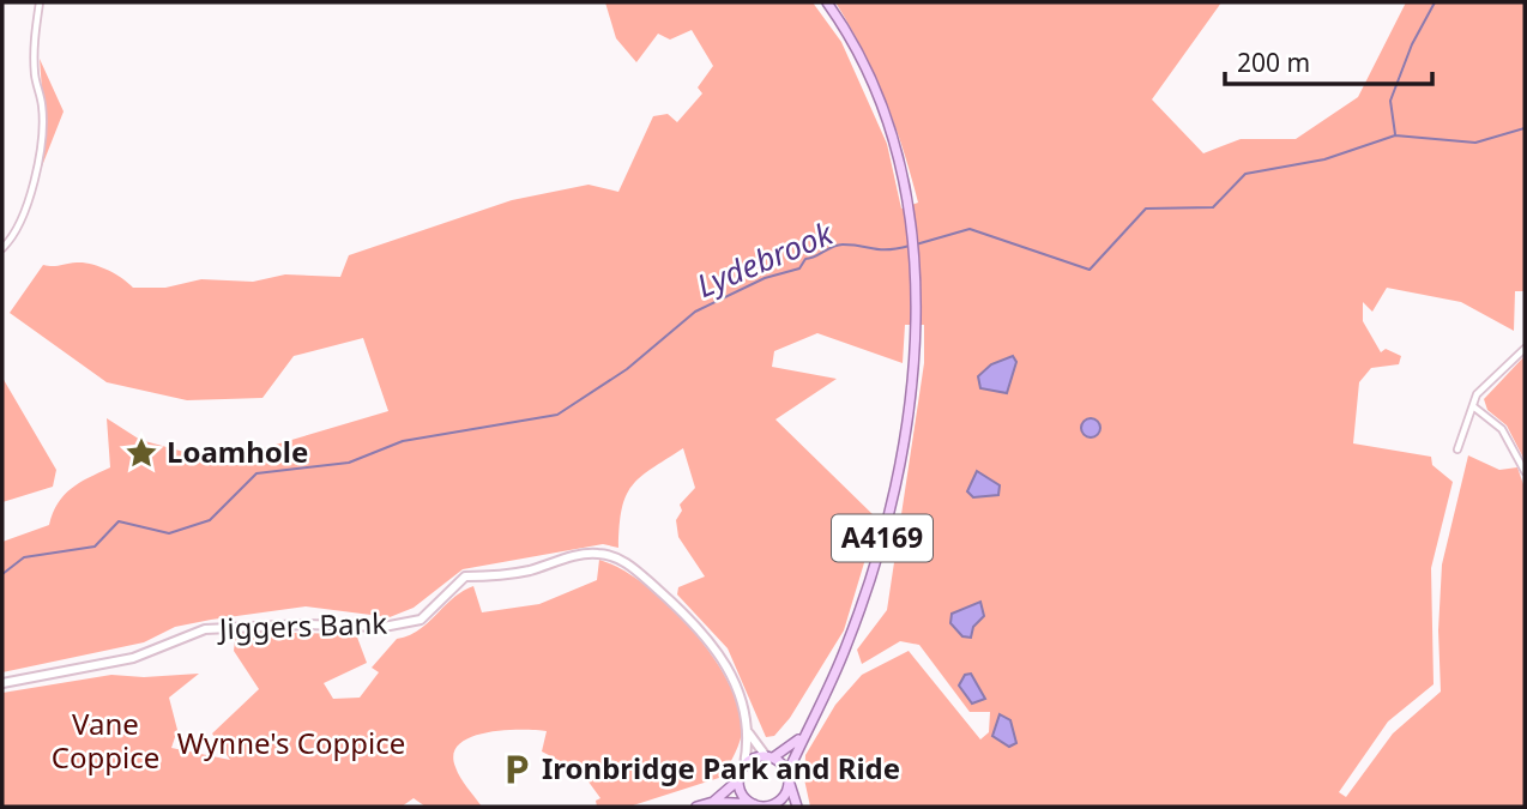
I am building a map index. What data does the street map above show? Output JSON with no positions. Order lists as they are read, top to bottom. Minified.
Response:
{"streets":{"main road":["A4169"],"street":["Jiggers Bank"]},"crossings":[["A4169","Jiggers Bank"]],"water":["Lydebrook"],"parks":["Vane Coppice","Wynne's Coppice"],"places":{"place":["Loamhole"],"parking":["Ironbridge Park and Ride"]},"scale_bar":"200 m"}
